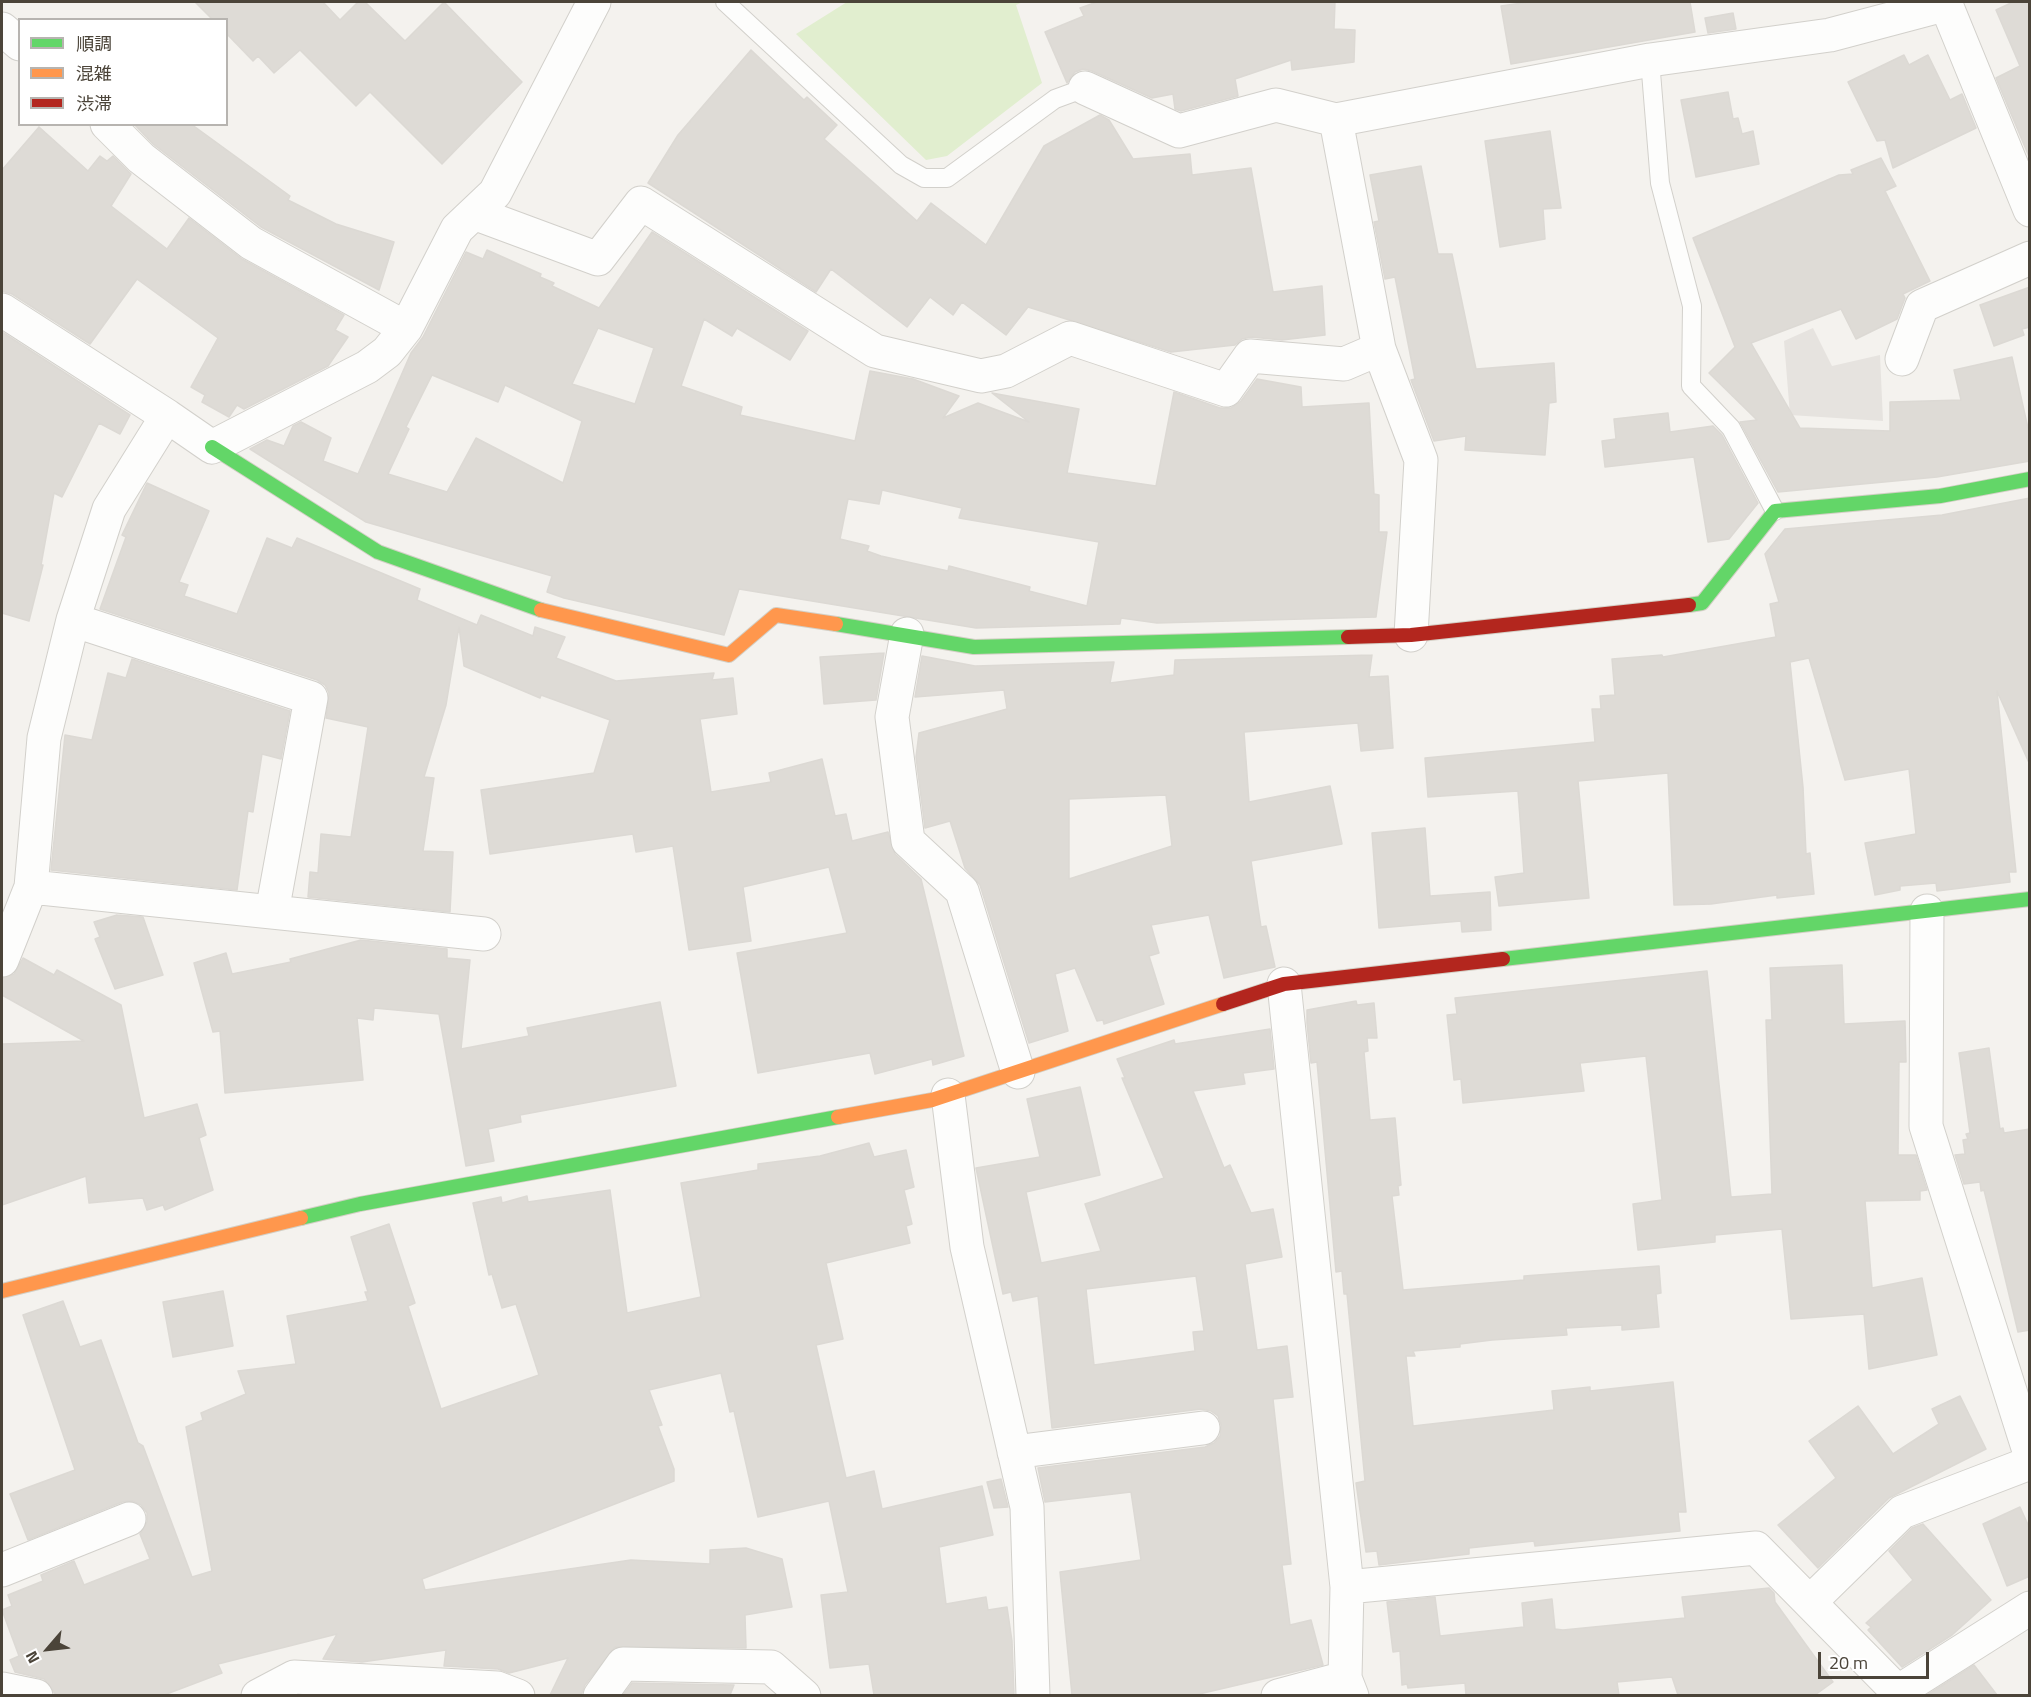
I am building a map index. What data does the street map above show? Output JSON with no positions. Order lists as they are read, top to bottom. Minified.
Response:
{"legend":["順調","混雑","渋滞"],"scale_bar":"20 m","north":"bottom left"}
